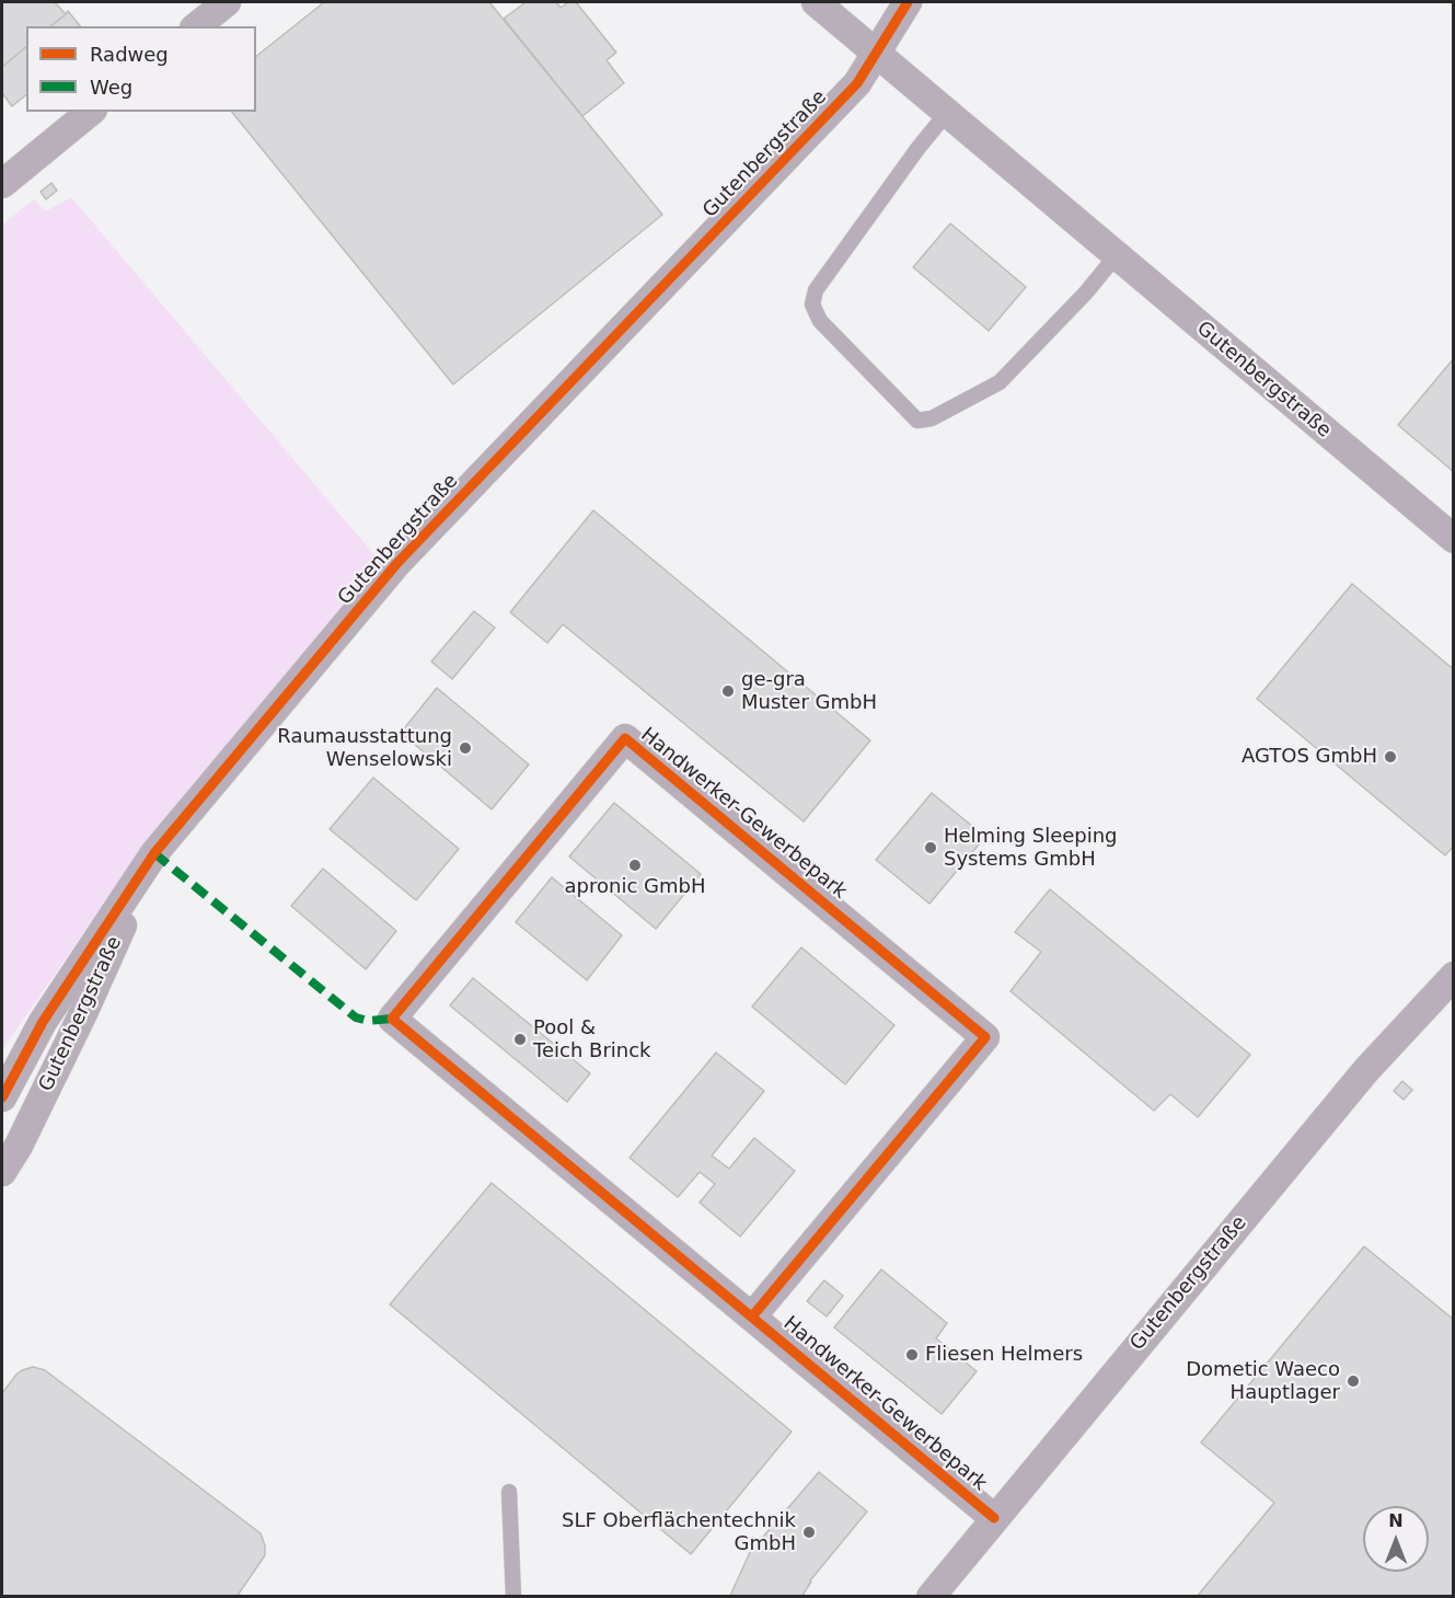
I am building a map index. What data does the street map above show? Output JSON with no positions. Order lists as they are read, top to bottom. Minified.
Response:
{"streets":{"street":["Gutenbergstraße","Handwerker-Gewerbepark"]},"crossings":[["Gutenbergstraße","Handwerker-Gewerbepark"]],"places":["ge-gra Muster GmbH","Raumausstattung Wenselowski","AGTOS GmbH","Helming Sleeping Systems GmbH","apronic GmbH","Pool & Teich Brinck","Fliesen Helmers","Dometic Waeco Hauptlager","SLF Oberflächentechnik GmbH"],"legend":["Radweg","Weg"],"north":"top"}
